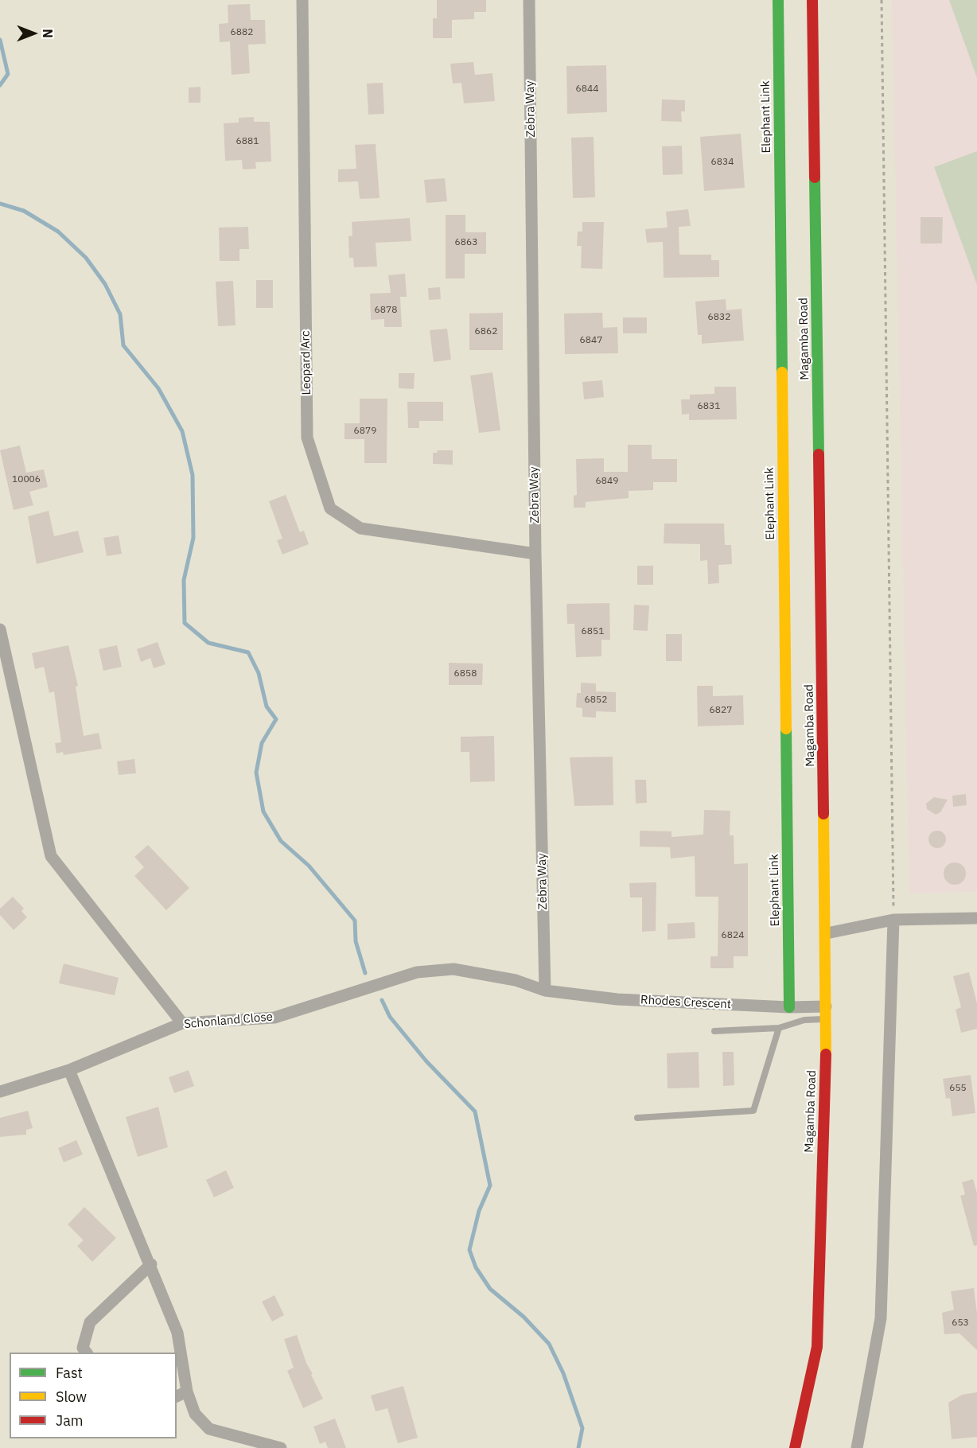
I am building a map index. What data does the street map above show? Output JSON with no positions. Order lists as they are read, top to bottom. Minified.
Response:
{"streets":{"main road":["Elephant Link","Magamba Road"],"street":["Zebra Way","Leopard Arc","Rhodes Crescent","Schonland Close"]},"crossings":[["Zebra Way","Leopard Arc"],["Zebra Way","Rhodes Crescent"],["Zebra Way","Schonland Close"],["Elephant Link","Rhodes Crescent"],["Magamba Road","Rhodes Crescent"],["Rhodes Crescent","Schonland Close"]],"house_numbers":["6882","6844","6881","6834","6863","6878","6832","6862","6847","6831","6879","10006","6849","6851","6858","6852","6827","6824","655","653"],"legend":["Fast","Slow","Jam"],"north":"right"}
